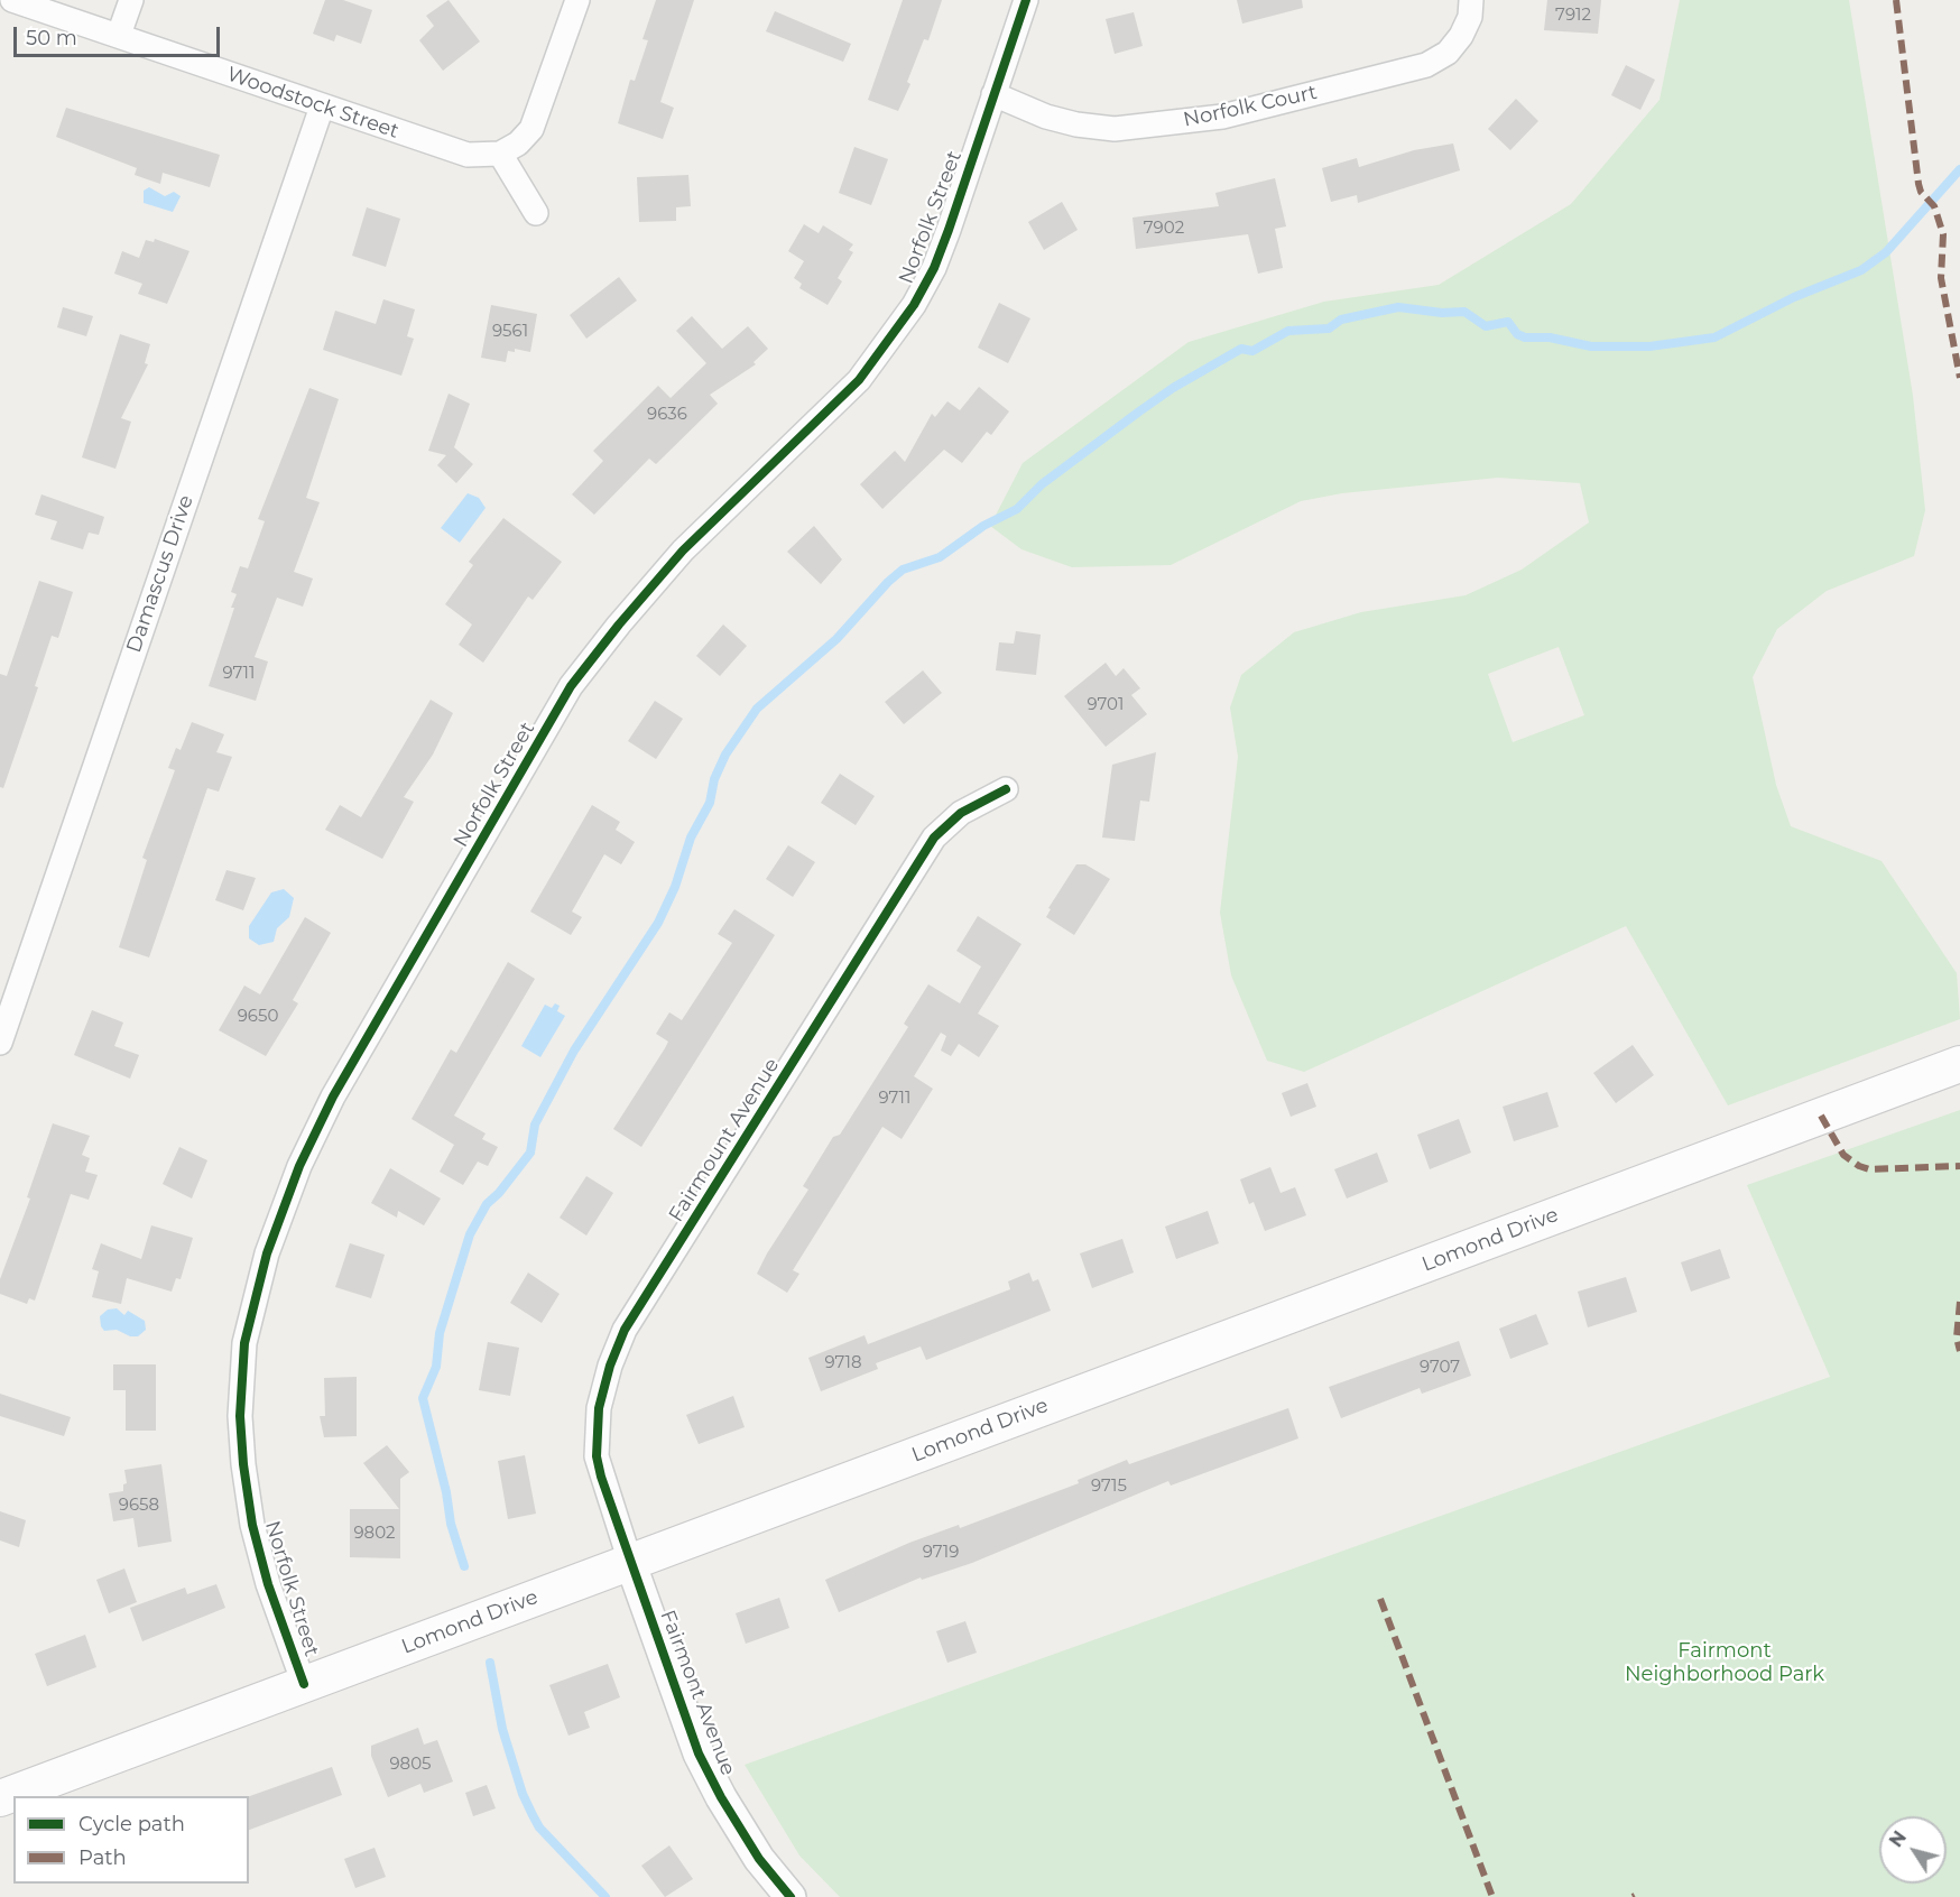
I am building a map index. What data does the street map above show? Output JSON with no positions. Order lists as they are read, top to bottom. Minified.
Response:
{"streets":{"main road":["Lomond Drive"],"street":["Woodstock Street","Norfolk Court","Norfolk Street","Damascus Drive","Fairmount Avenue","Fairmont Avenue"]},"crossings":[["Woodstock Street","Damascus Drive"],["Norfolk Court","Norfolk Street"],["Norfolk Street","Lomond Drive"],["Fairmount Avenue","Lomond Drive"],["Fairmount Avenue","Fairmont Avenue"],["Lomond Drive","Fairmont Avenue"]],"parks":["Fairmont Neighborhood Park"],"house_numbers":["7912","7902","9561","9636","9711","9701","9650","9711","9718","9707","9715","9658","9802","9719","9805"],"legend":["Cycle path","Path"],"scale_bar":"50 m","north":"top left"}
